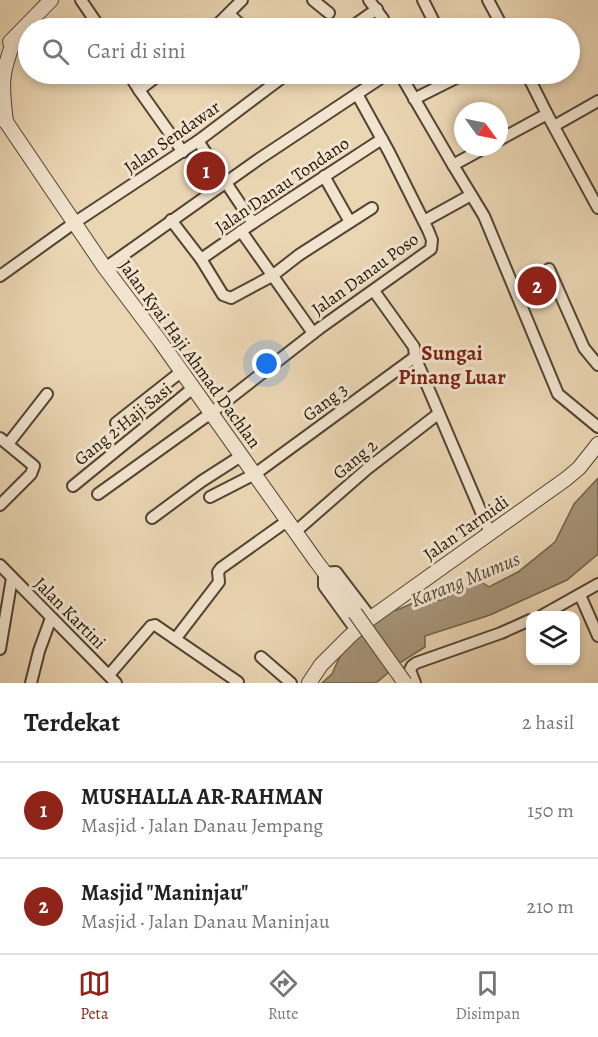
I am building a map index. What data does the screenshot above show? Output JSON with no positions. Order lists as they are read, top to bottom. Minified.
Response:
{"streets":{"street":["Jalan Sendawar","Jalan Danau Tondano","Jalan Danau Poso","Jalan Kyai Haji Ahmad Dachlan","Gang 3","Gang 2 Haji Sasi","Gang 2","Jalan Tarmidi","Jalan Kartini"]},"crossings":[["Jalan Sendawar","Jalan Kyai Haji Ahmad Dachlan"],["Jalan Danau Tondano","Jalan Danau Poso"],["Jalan Danau Poso","Jalan Kyai Haji Ahmad Dachlan"],["Jalan Kyai Haji Ahmad Dachlan","Gang 3"],["Jalan Kyai Haji Ahmad Dachlan","Gang 2 Haji Sasi"],["Jalan Kyai Haji Ahmad Dachlan","Gang 2"]],"districts":["Sungai Pinang Luar"],"water":["Karang Mumus"],"north":"bottom right","page":{"search":"Cari di sini","pins":["1","2"],"heading":["Terdekat","2 hasil"],"list":[{"mark":"1","name":"MUSHALLA AR-RAHMAN","note":"Masjid · Jalan Danau Jempang","value":"150 m"},{"mark":"2","name":"Masjid \"Maninjau\"","note":"Masjid · Jalan Danau Maninjau","value":"210 m"}],"nav":["Peta","Rute","Disimpan"]}}
